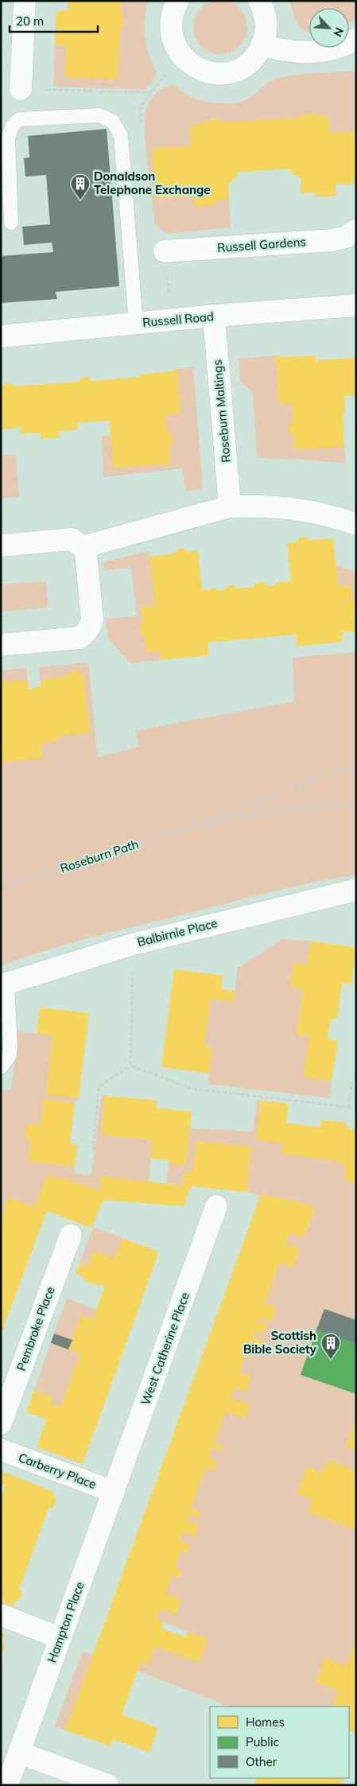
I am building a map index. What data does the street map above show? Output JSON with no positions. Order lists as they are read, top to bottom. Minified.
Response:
{"streets":{"street":["Russell Gardens","Russell Road","Roseburn Maltings","Balbirnie Place","Pembroke Place","West Catherine Place","Carberry Place","Hampton Place"],"path":["Roseburn Path"]},"crossings":[["Russell Road","Roseburn Maltings"],["West Catherine Place","Carberry Place"],["West Catherine Place","Hampton Place"],["Carberry Place","Hampton Place"]],"places":{"building":["Donaldson Telephone Exchange","Scottish Bible Society"]},"legend":["Homes","Public","Other"],"scale_bar":"20 m","north":"bottom right"}
